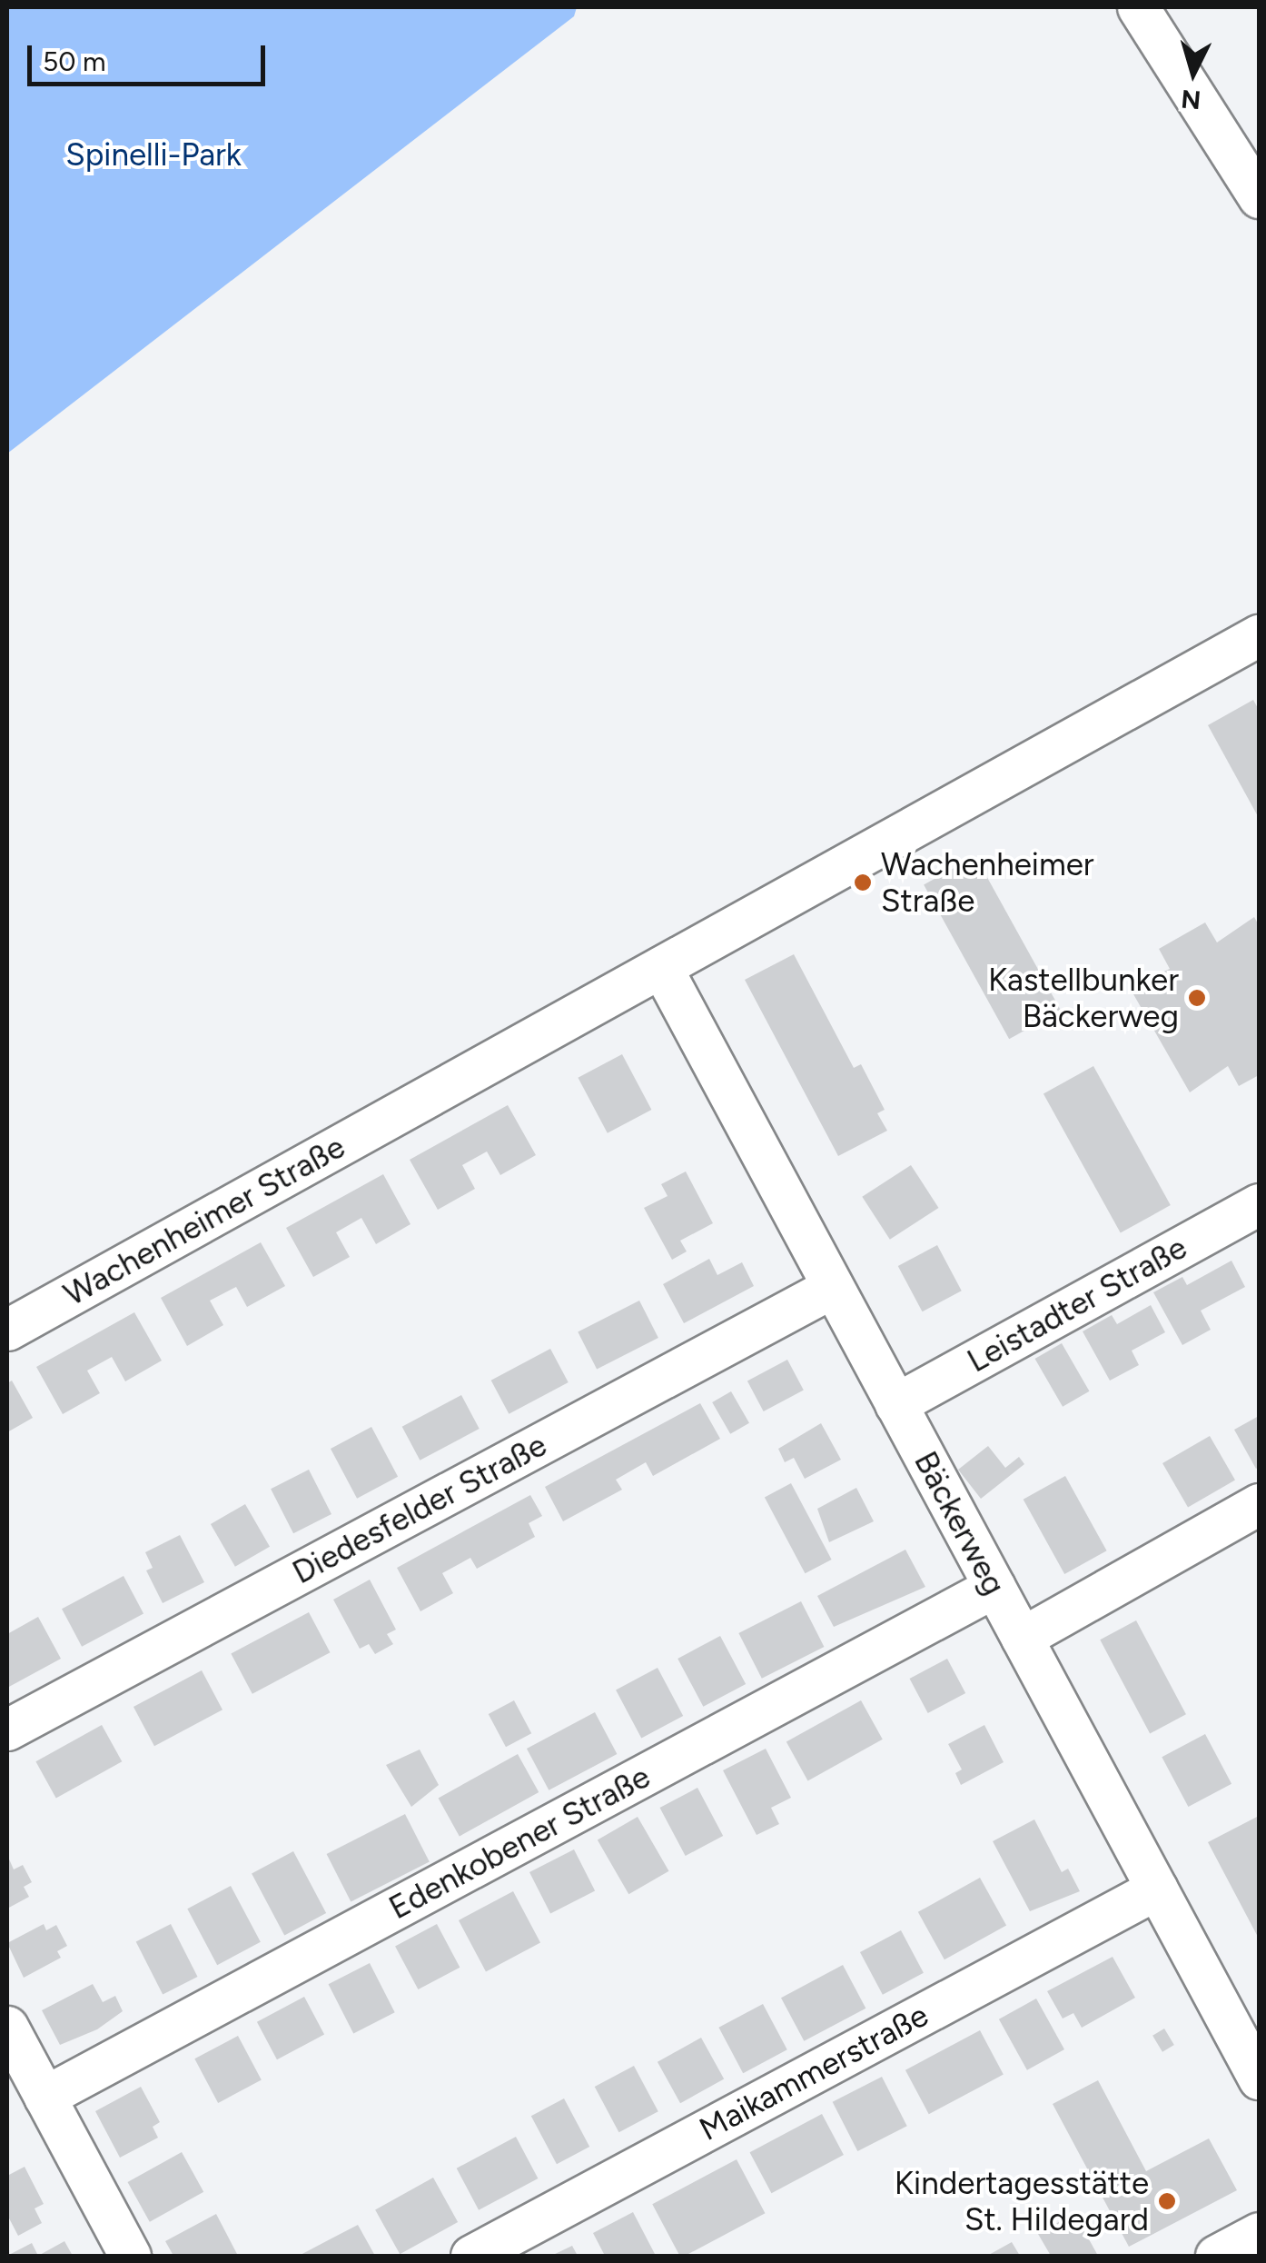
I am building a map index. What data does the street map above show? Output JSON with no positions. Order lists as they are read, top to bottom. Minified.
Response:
{"streets":{"street":["Wachenheimer Straße","Leistadter Straße","Diedesfelder Straße","Bäckerweg","Edenkobener Straße","Maikammerstraße"]},"crossings":[["Wachenheimer Straße","Bäckerweg"],["Leistadter Straße","Bäckerweg"],["Diedesfelder Straße","Bäckerweg"],["Bäckerweg","Edenkobener Straße"],["Bäckerweg","Maikammerstraße"]],"parks":["Spinelli-Park"],"places":["Wachenheimer Straße","Kastellbunker Bäckerweg","Kindertagesstätte St. Hildegard"],"scale_bar":"50 m","north":"bottom"}
